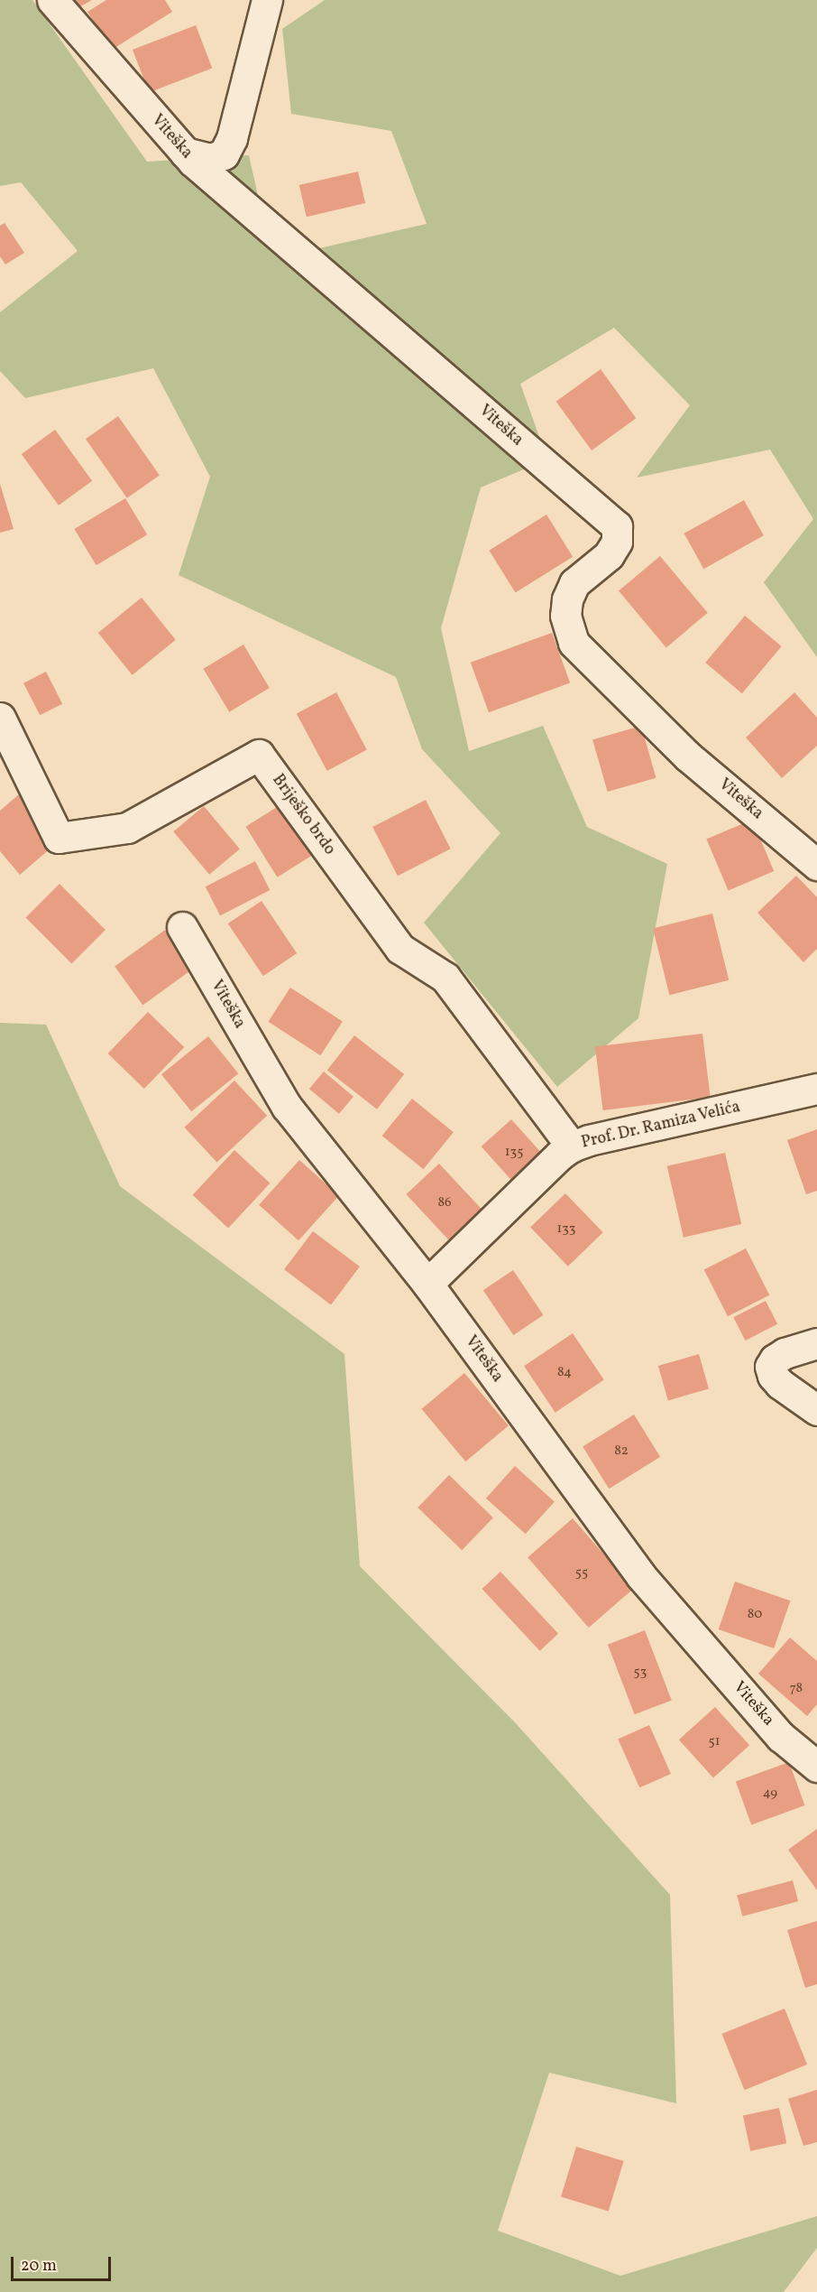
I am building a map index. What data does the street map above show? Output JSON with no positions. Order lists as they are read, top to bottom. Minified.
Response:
{"streets":{"street":["Viteška","Briješko brdo","Prof. Dr. Ramiza Velića"]},"crossings":[["Viteška","Prof. Dr. Ramiza Velića"],["Briješko brdo","Prof. Dr. Ramiza Velića"]],"house_numbers":["135","86","133","84","82","55","80","53","78","51","49"],"scale_bar":"20 m"}
